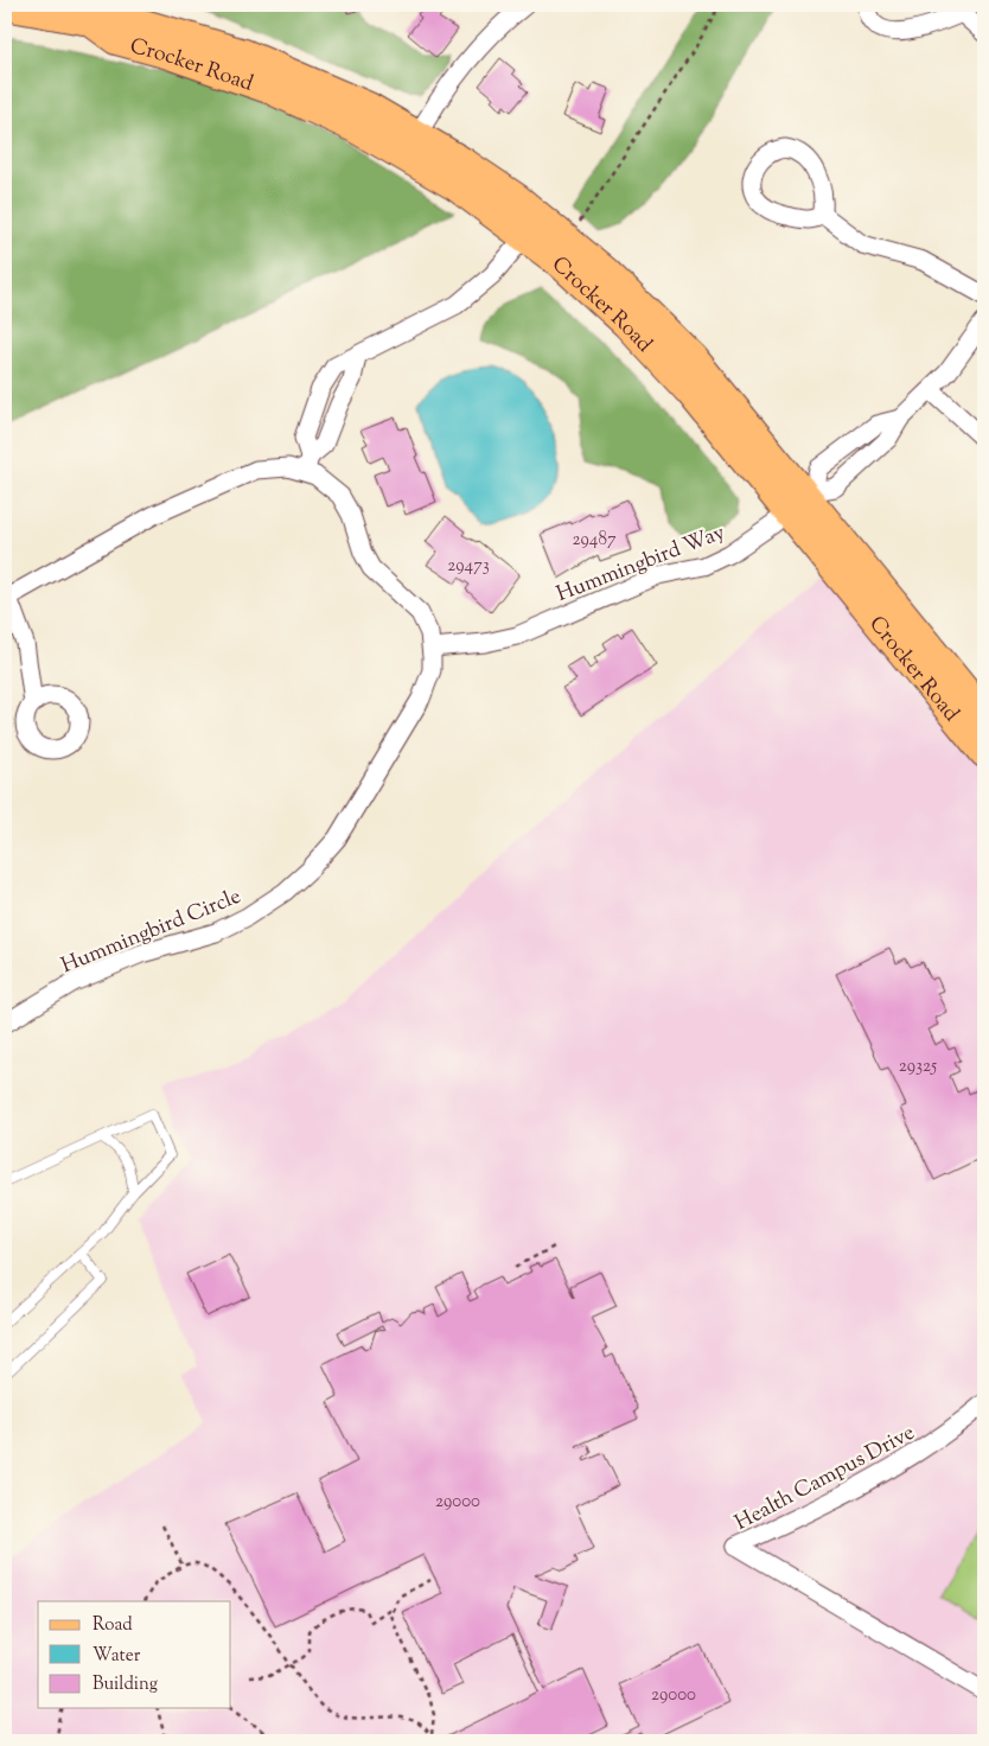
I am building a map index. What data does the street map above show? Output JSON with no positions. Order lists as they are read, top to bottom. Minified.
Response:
{"streets":{"main road":["Crocker Road"],"street":["Hummingbird Way","Hummingbird Circle","Health Campus Drive"]},"crossings":[["Crocker Road","Hummingbird Way"],["Hummingbird Way","Hummingbird Circle"]],"house_numbers":["29487","29473","29325","29000","29000"],"legend":["Road","Water","Building"]}
